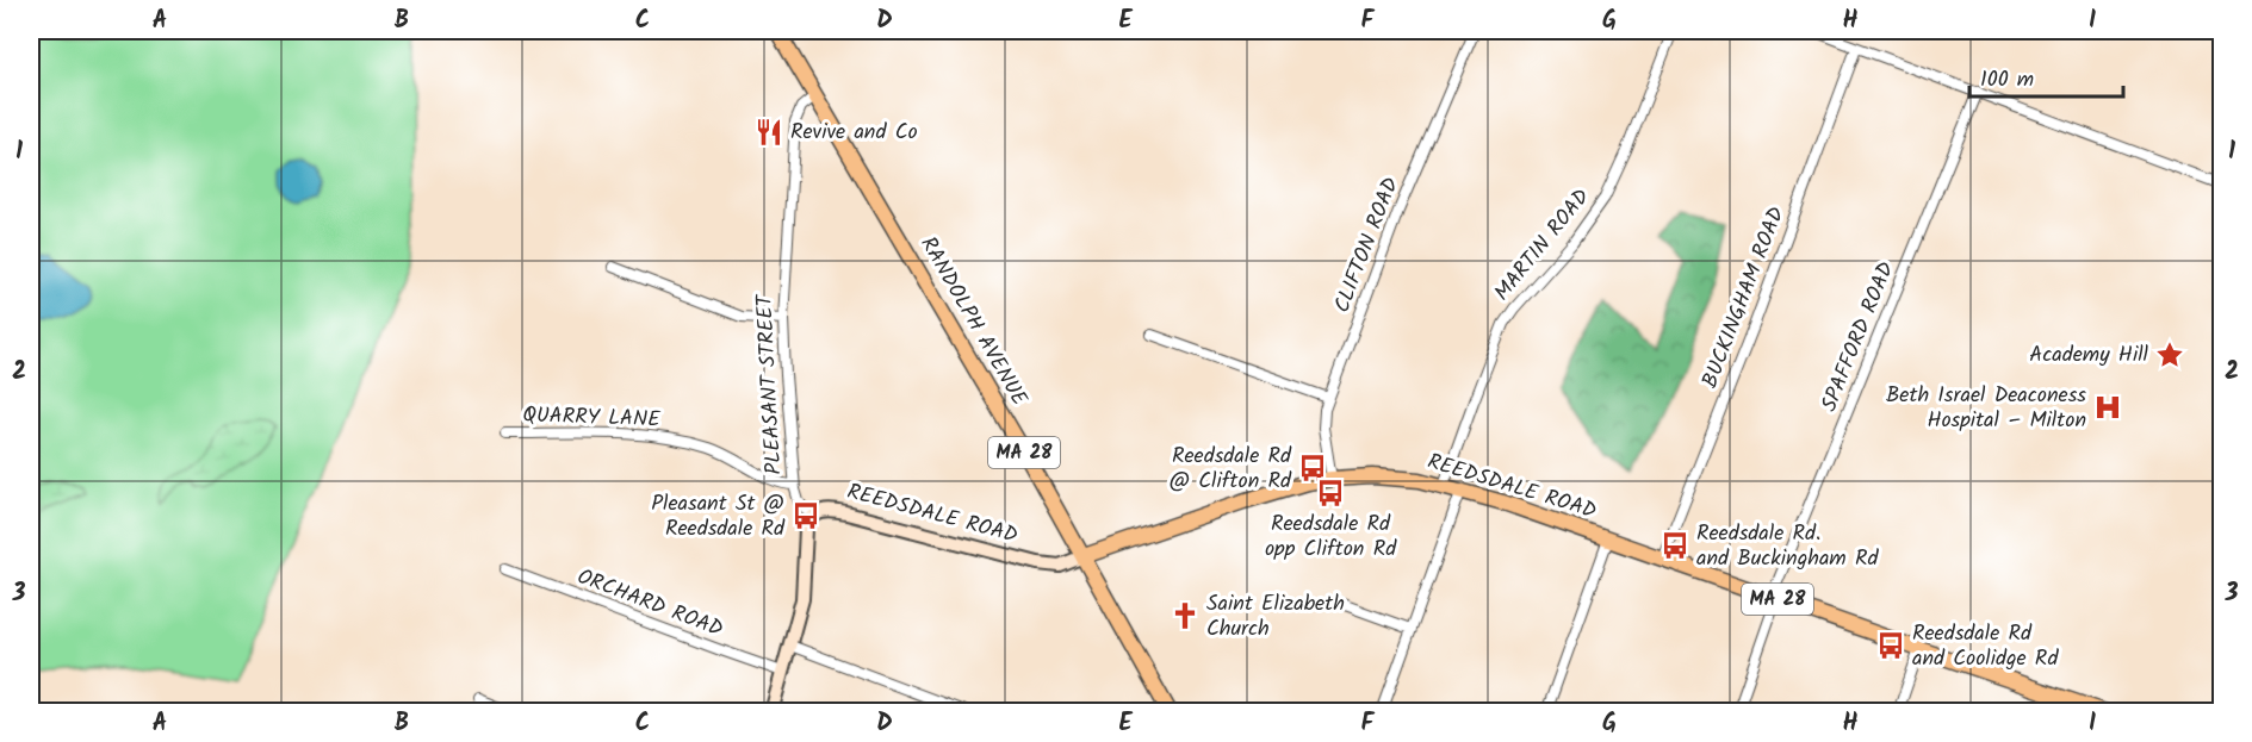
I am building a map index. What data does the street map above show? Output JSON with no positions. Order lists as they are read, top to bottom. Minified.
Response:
{"streets":{"main road":["RANDOLPH AVENUE","MA 28","REEDSDALE ROAD"],"street":["CLIFTON ROAD","MARTIN ROAD","BUCKINGHAM ROAD","SPAFFORD ROAD","PLEASANT STREET","QUARRY LANE","ORCHARD ROAD"]},"crossings":[["CLIFTON ROAD","REEDSDALE ROAD"],["MARTIN ROAD","REEDSDALE ROAD"],["BUCKINGHAM ROAD","REEDSDALE ROAD"],["RANDOLPH AVENUE","PLEASANT STREET"],["RANDOLPH AVENUE","REEDSDALE ROAD"],["SPAFFORD ROAD","REEDSDALE ROAD"],["PLEASANT STREET","QUARRY LANE"],["PLEASANT STREET","REEDSDALE ROAD"]],"places":{"restaurant":["Revive and Co"],"place":["Academy Hill"],"hospital":["Beth Israel Deaconess Hospital – Milton"],"bus stop":["Reedsdale Rd @ Clifton Rd","Reedsdale Rd opp Clifton Rd","Pleasant St @ Reedsdale Rd","Reedsdale Rd. and Buckingham Rd","Reedsdale Rd and Coolidge Rd"],"church":["Saint Elizabeth Church"]},"scale_bar":"100 m","grid":{"columns":["A","B","C","D","E","F","G","H","I"],"rows":["1","2","3"]}}
